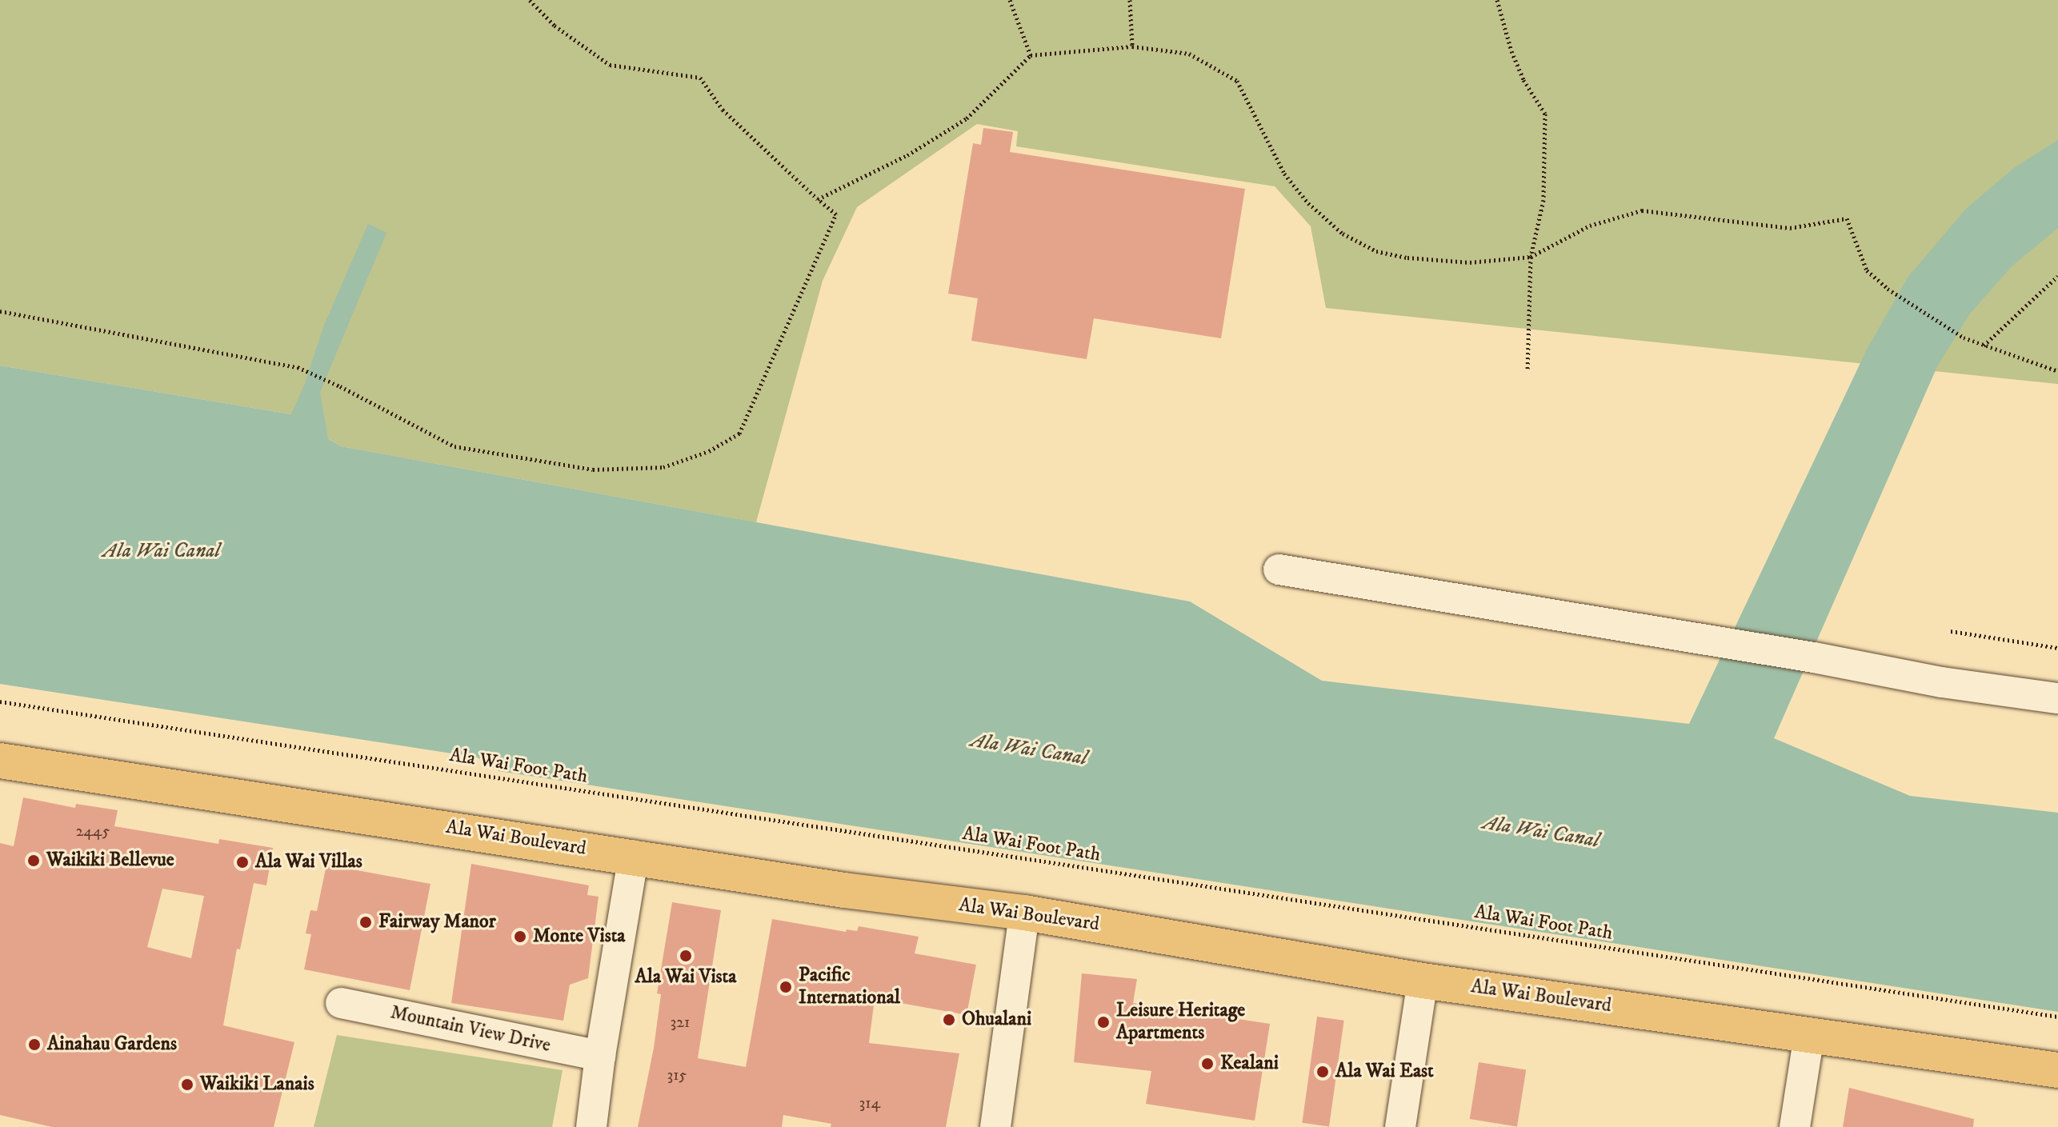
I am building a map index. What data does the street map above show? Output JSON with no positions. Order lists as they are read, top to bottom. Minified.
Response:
{"streets":{"main road":["Ala Wai Boulevard"],"street":["Mountain View Drive"],"path":["Ala Wai Foot Path"]},"water":["Ala Wai Canal"],"places":["Waikiki Bellevue","Ala Wai Villas","Fairway Manor","Monte Vista","Ala Wai Vista","Pacific International","Ohualani","Leisure Heritage Apartments","Ainahau Gardens","Kealani","Ala Wai East","Waikiki Lanais"],"house_numbers":["2445","321","315","314"]}
